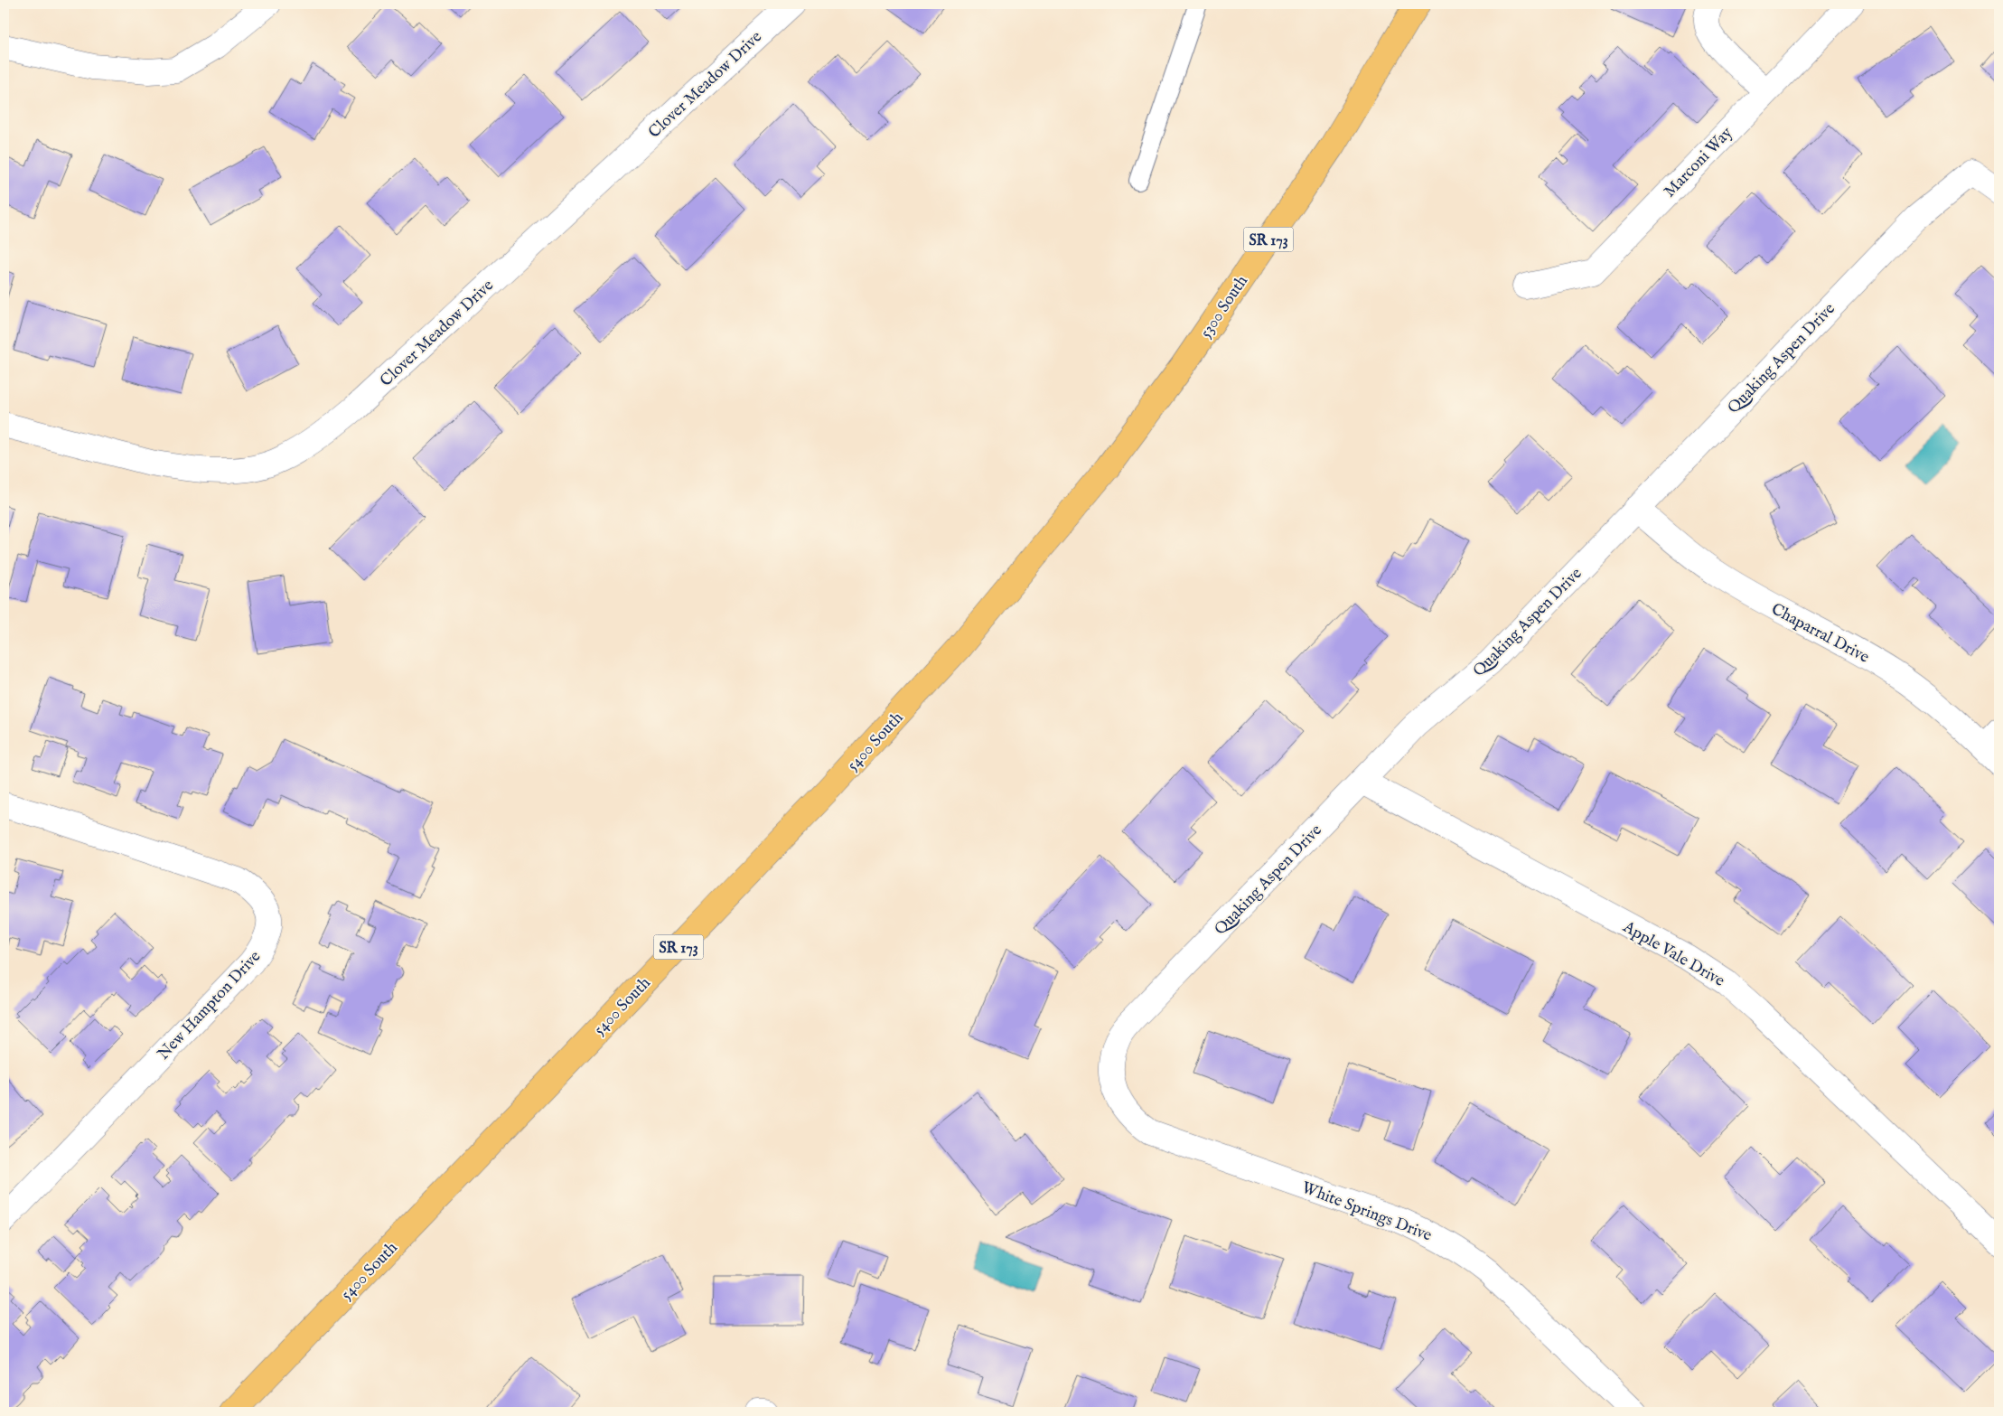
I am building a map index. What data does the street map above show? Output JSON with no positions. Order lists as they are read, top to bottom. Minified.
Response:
{"streets":{"main road":["SR 173","5300 South","5400 South"],"street":["Clover Meadow Drive","Marconi Way","Quaking Aspen Drive","Chaparral Drive","Apple Vale Drive","New Hampton Drive","White Springs Drive"]},"crossings":[["5300 South","5400 South"],["Quaking Aspen Drive","Chaparral Drive"],["Quaking Aspen Drive","Apple Vale Drive"],["Quaking Aspen Drive","White Springs Drive"]]}
